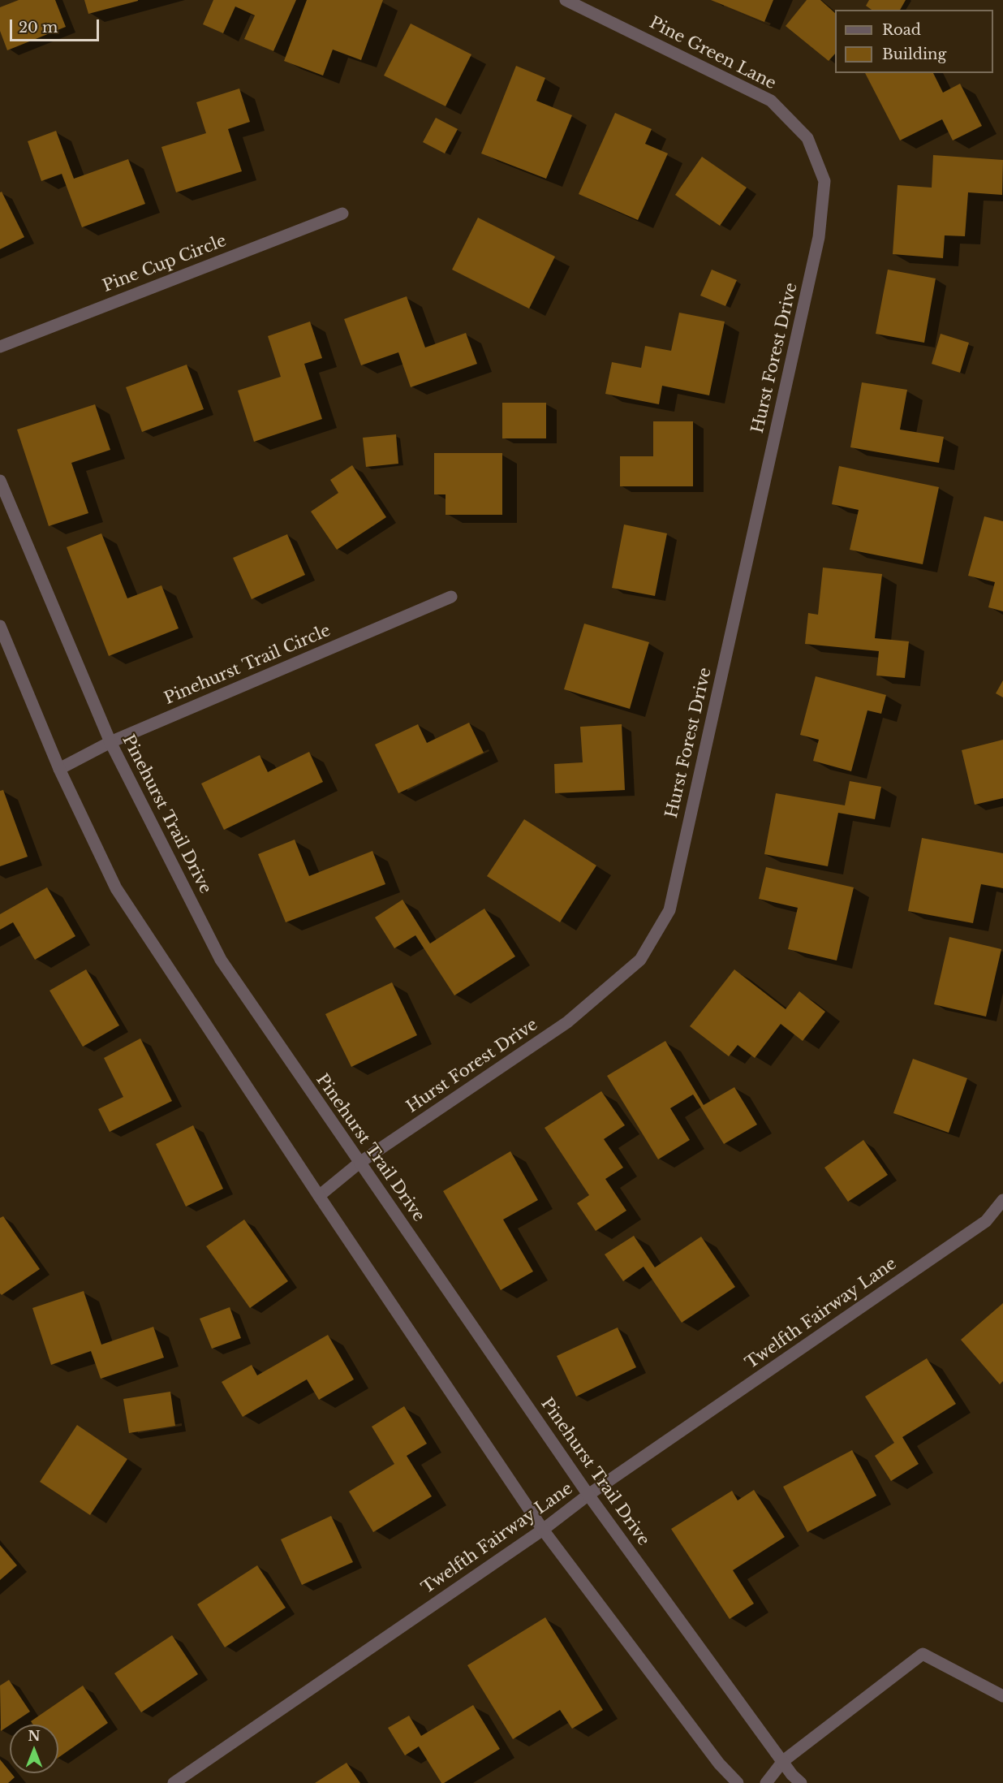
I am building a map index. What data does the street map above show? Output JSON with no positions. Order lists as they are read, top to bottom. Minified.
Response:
{"streets":{"street":["Pine Green Lane","Pine Cup Circle","Hurst Forest Drive","Pinehurst Trail Circle","Pinehurst Trail Drive","Twelfth Fairway Lane"]},"crossings":[["Pine Green Lane","Hurst Forest Drive"],["Hurst Forest Drive","Pinehurst Trail Drive"],["Pinehurst Trail Circle","Pinehurst Trail Drive"],["Pinehurst Trail Drive","Twelfth Fairway Lane"]],"legend":["Road","Building"],"scale_bar":"20 m","north":"top"}
